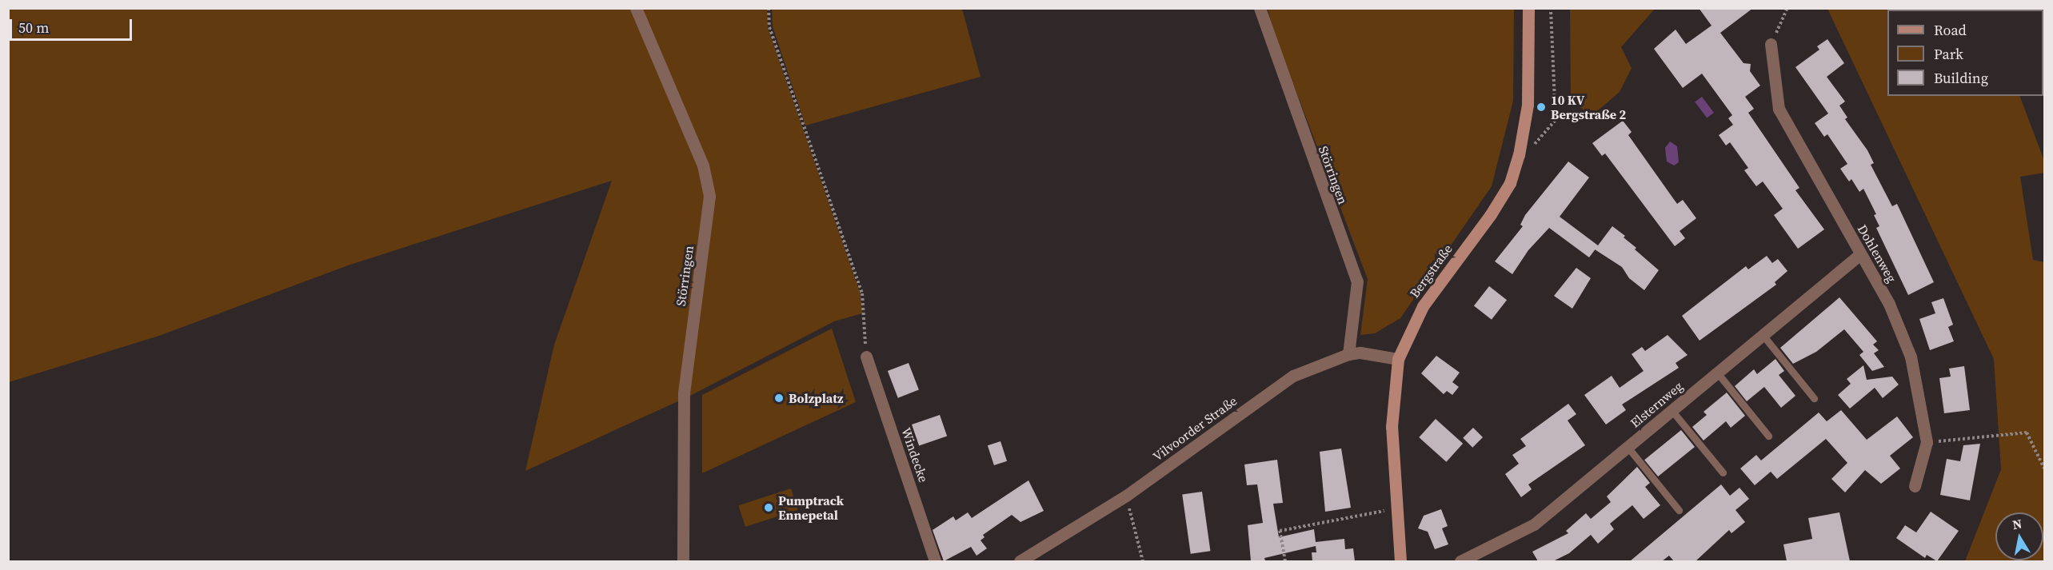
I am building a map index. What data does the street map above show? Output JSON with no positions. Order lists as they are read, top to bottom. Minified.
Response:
{"streets":{"street":["Störringen","Dohlenweg","Bergstraße","Elsternweg","Vilvoorder Straße","Windecke"]},"crossings":[["Störringen","Vilvoorder Straße"],["Dohlenweg","Elsternweg"],["Bergstraße","Vilvoorder Straße"]],"places":["10 KV Bergstraße 2","Bolzplatz","Pumptrack Ennepetal"],"legend":["Road","Park","Building"],"scale_bar":"50 m","north":"top"}
